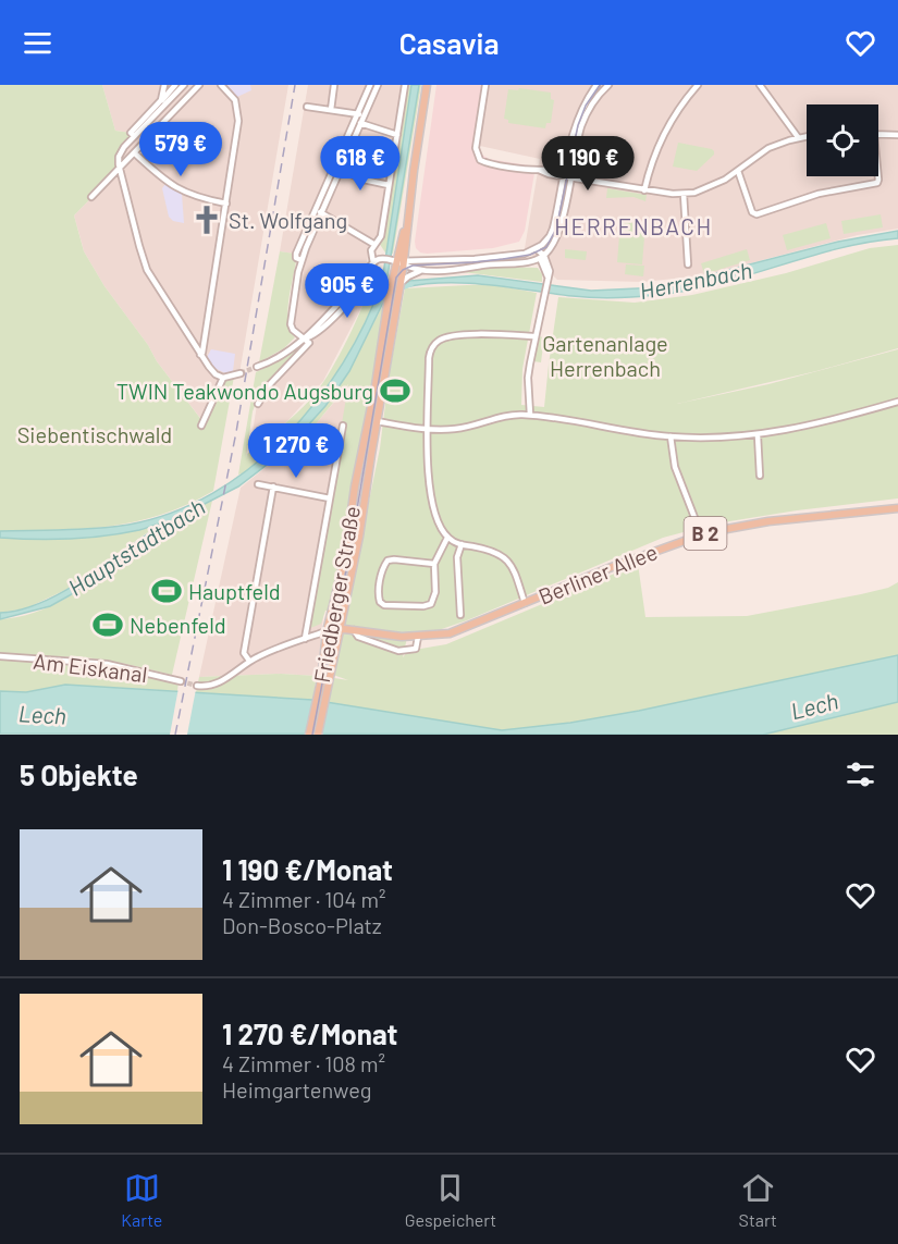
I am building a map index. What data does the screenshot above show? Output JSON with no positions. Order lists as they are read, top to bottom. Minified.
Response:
{"streets":{"main road":["B 2","Berliner Allee","Friedberger Straße"],"street":["Am Eiskanal"]},"crossings":[["Berliner Allee","Friedberger Straße"]],"districts":["HERRENBACH"],"water":["Herrenbach","Hauptstadtbach","Lech"],"parks":["Gartenanlage Herrenbach","Siebentischwald"],"places":{"church":["St. Wolfgang"],"sports":["TWIN Teakwondo Augsburg","Hauptfeld","Nebenfeld"]},"page":{"header":"Casavia","price":["579 €","618 €","1 190 €","905 €","1 270 €"],"heading":"5 Objekte","list":[{"name":"1 190 €/Monat","note":"4 Zimmer · 104 m² · Don-Bosco-Platz"},{"name":"1 270 €/Monat","note":"4 Zimmer · 108 m² · Heimgartenweg"}],"tabs":["Karte","Gespeichert","Start"]}}
